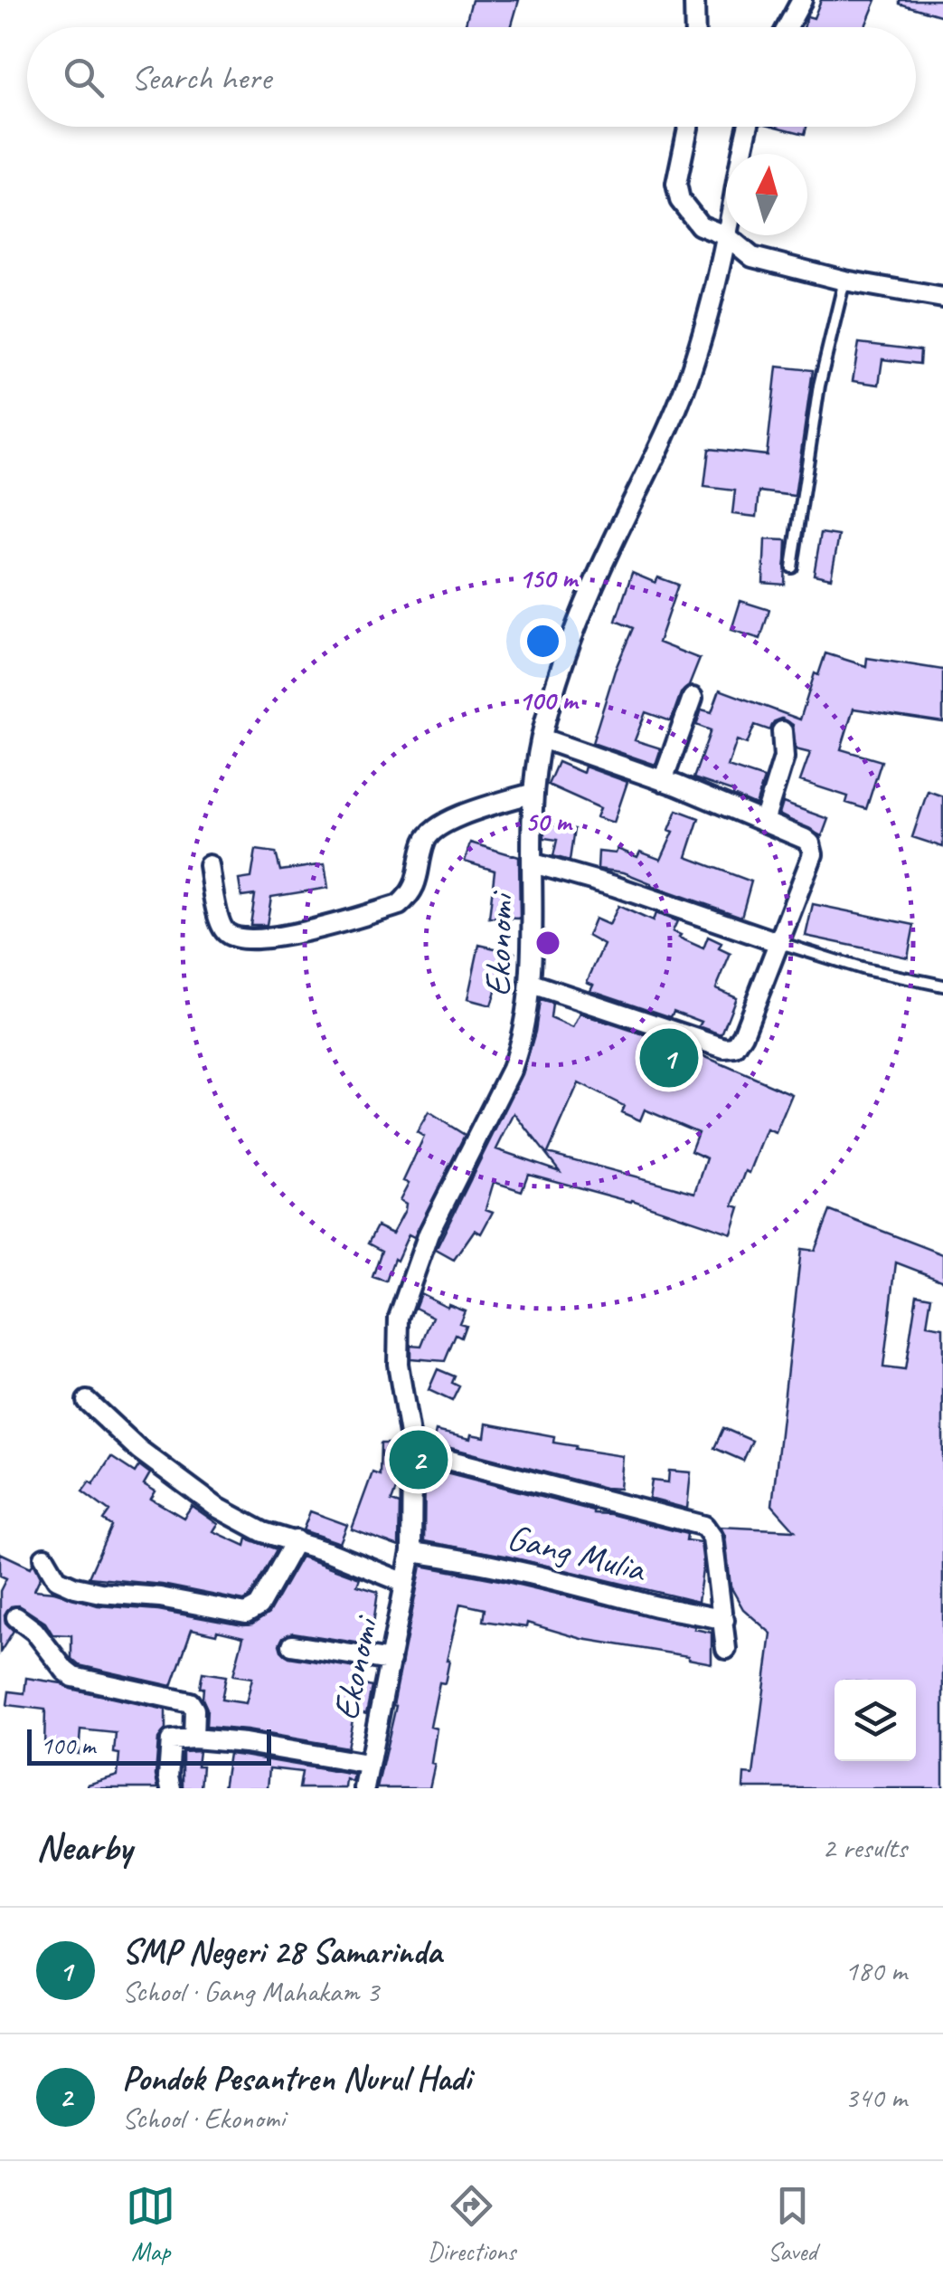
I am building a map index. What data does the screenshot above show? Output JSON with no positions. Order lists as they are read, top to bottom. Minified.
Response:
{"streets":{"street":["Ekonomi","Gang Mulia"]},"crossings":[["Ekonomi","Gang Mulia"]],"scale_bar":"100 m","north":"top","page":{"search":"Search here","pins":["1","2"],"scale":"100 m","heading":["Nearby","2 results"],"list":[{"mark":"1","name":"SMP Negeri 28 Samarinda","note":"School · Gang Mahakam 3","value":"180 m"},{"mark":"2","name":"Pondok Pesantren Nurul Hadi","note":"School · Ekonomi","value":"340 m"}],"nav":["Map","Directions","Saved"]},"rings":["150 m","100 m","50 m"]}
